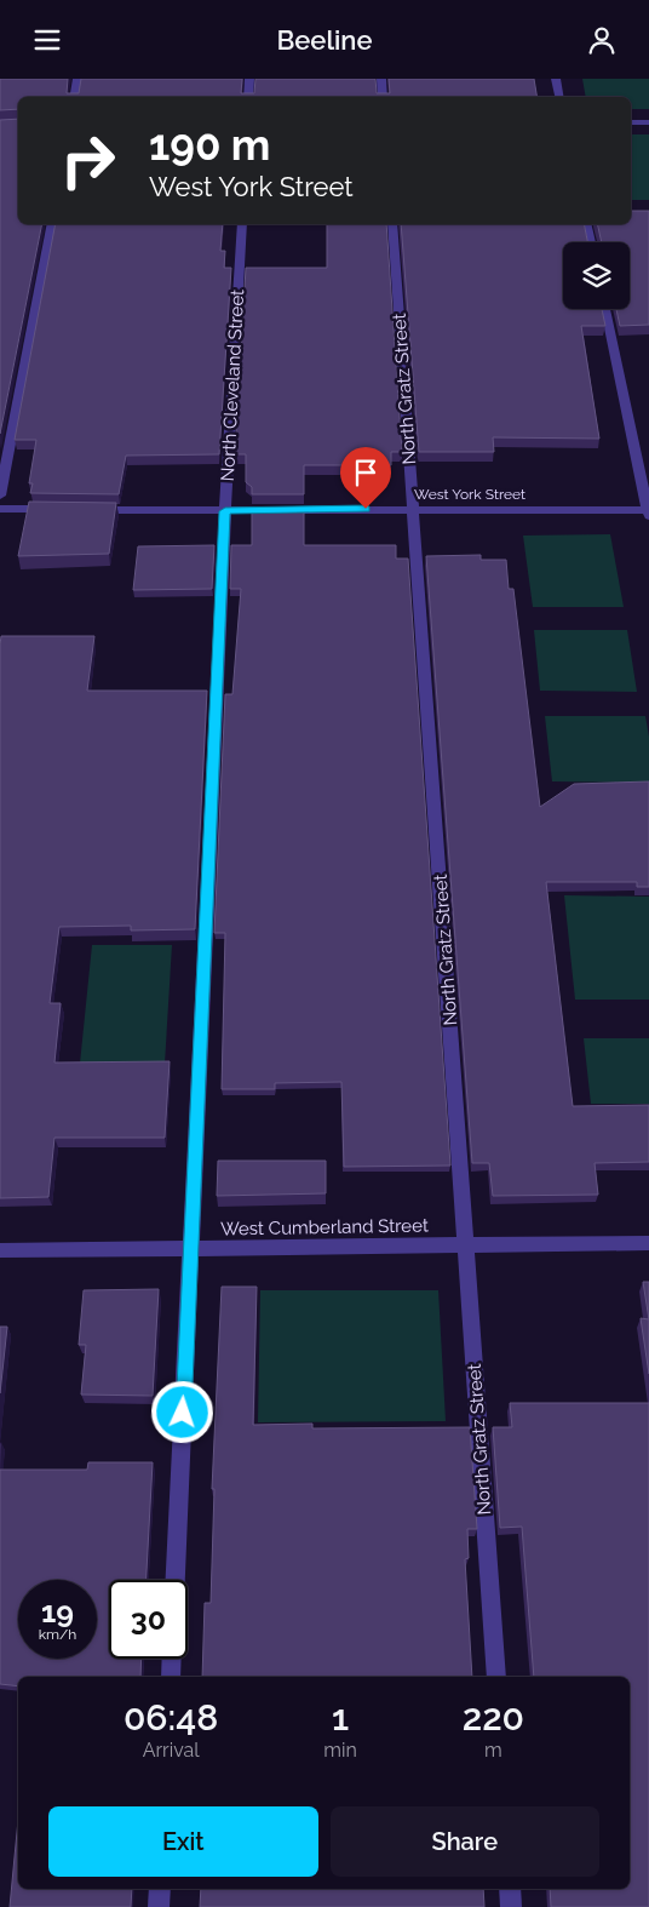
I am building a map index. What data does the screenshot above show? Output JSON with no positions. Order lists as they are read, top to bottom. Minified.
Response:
{"streets":{"street":["North Cleveland Street","North Gratz Street","West York Street","West Cumberland Street"]},"crossings":[["North Cleveland Street","West York Street"],["North Cleveland Street","West Cumberland Street"],["North Gratz Street","West York Street"],["North Gratz Street","West Cumberland Street"]],"page":{"header":"Beeline","turn":["190 m","West York Street"],"speed":"19 km/h","limit":"30","eta":["06:48","Arrival","1","min","220","m"],"buttons":["Exit","Share"]}}
